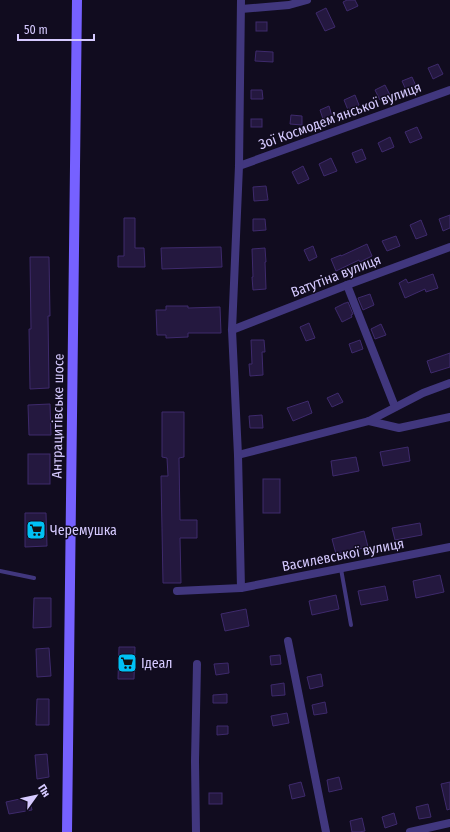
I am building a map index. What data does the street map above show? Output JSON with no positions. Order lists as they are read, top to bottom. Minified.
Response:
{"streets":{"main road":["Антрацитівське шосе"],"street":["Зої Космодем’янської вулиця","Ватутіна вулиця","Василевської вулиця"]},"places":{"supermarket":["Черемушка","Ідеал"]},"scale_bar":"50 m","north":"top right"}
